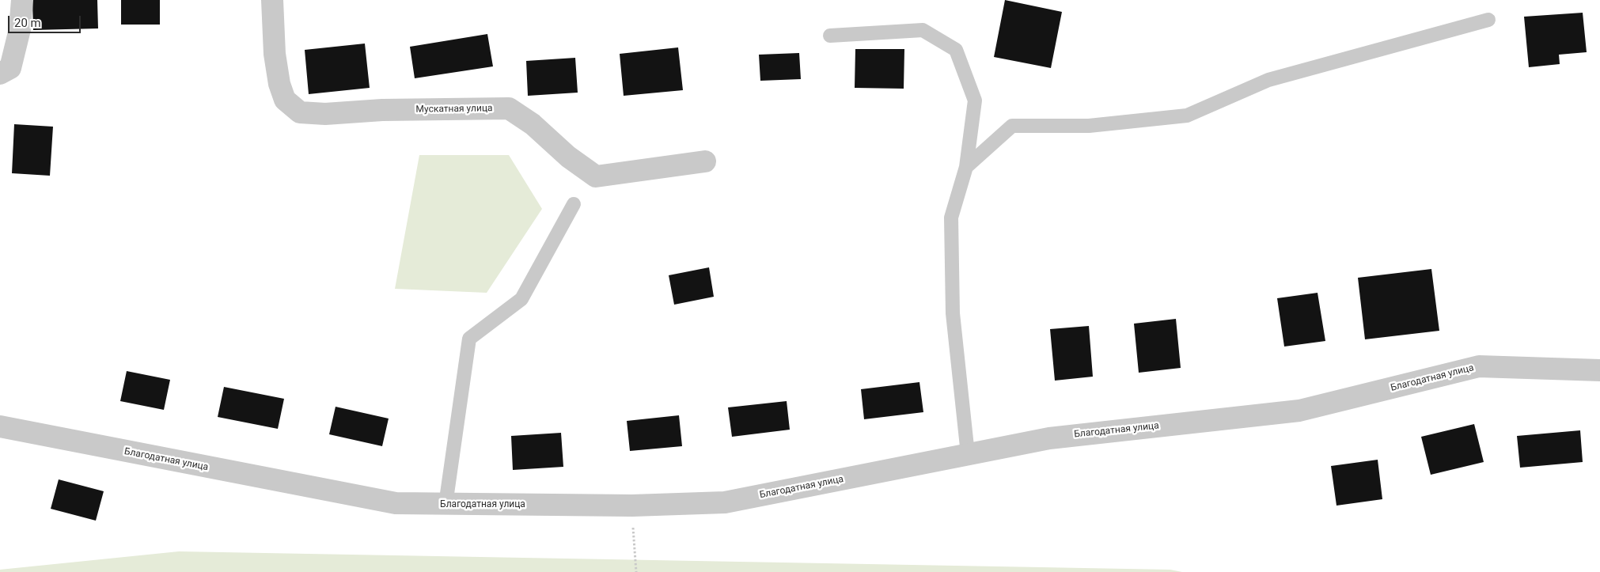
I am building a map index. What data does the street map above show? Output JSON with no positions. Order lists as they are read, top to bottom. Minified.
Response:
{"streets":{"street":["Мускатная улица","Благодатная улица"]},"scale_bar":"20 m"}
